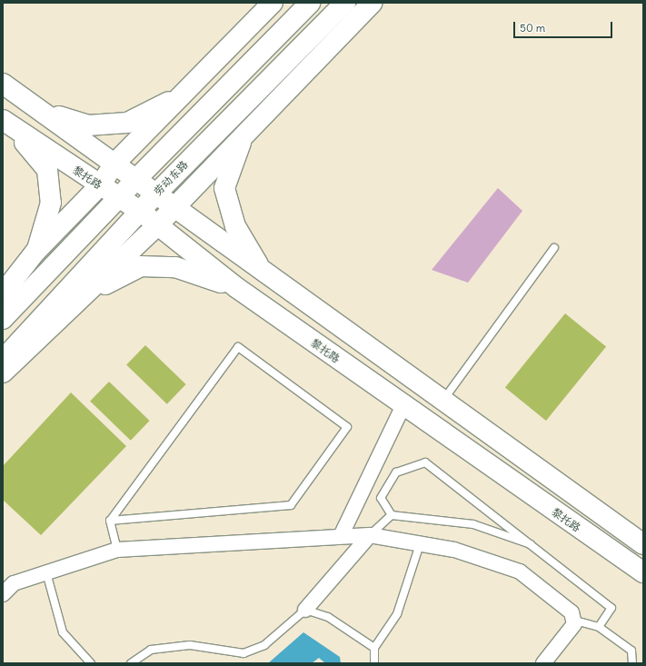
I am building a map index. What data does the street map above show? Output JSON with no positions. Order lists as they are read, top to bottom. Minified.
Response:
{"streets":{"main road":["黎托路","劳动东路"]},"crossings":[["黎托路","劳动东路"]],"scale_bar":"50 m"}
